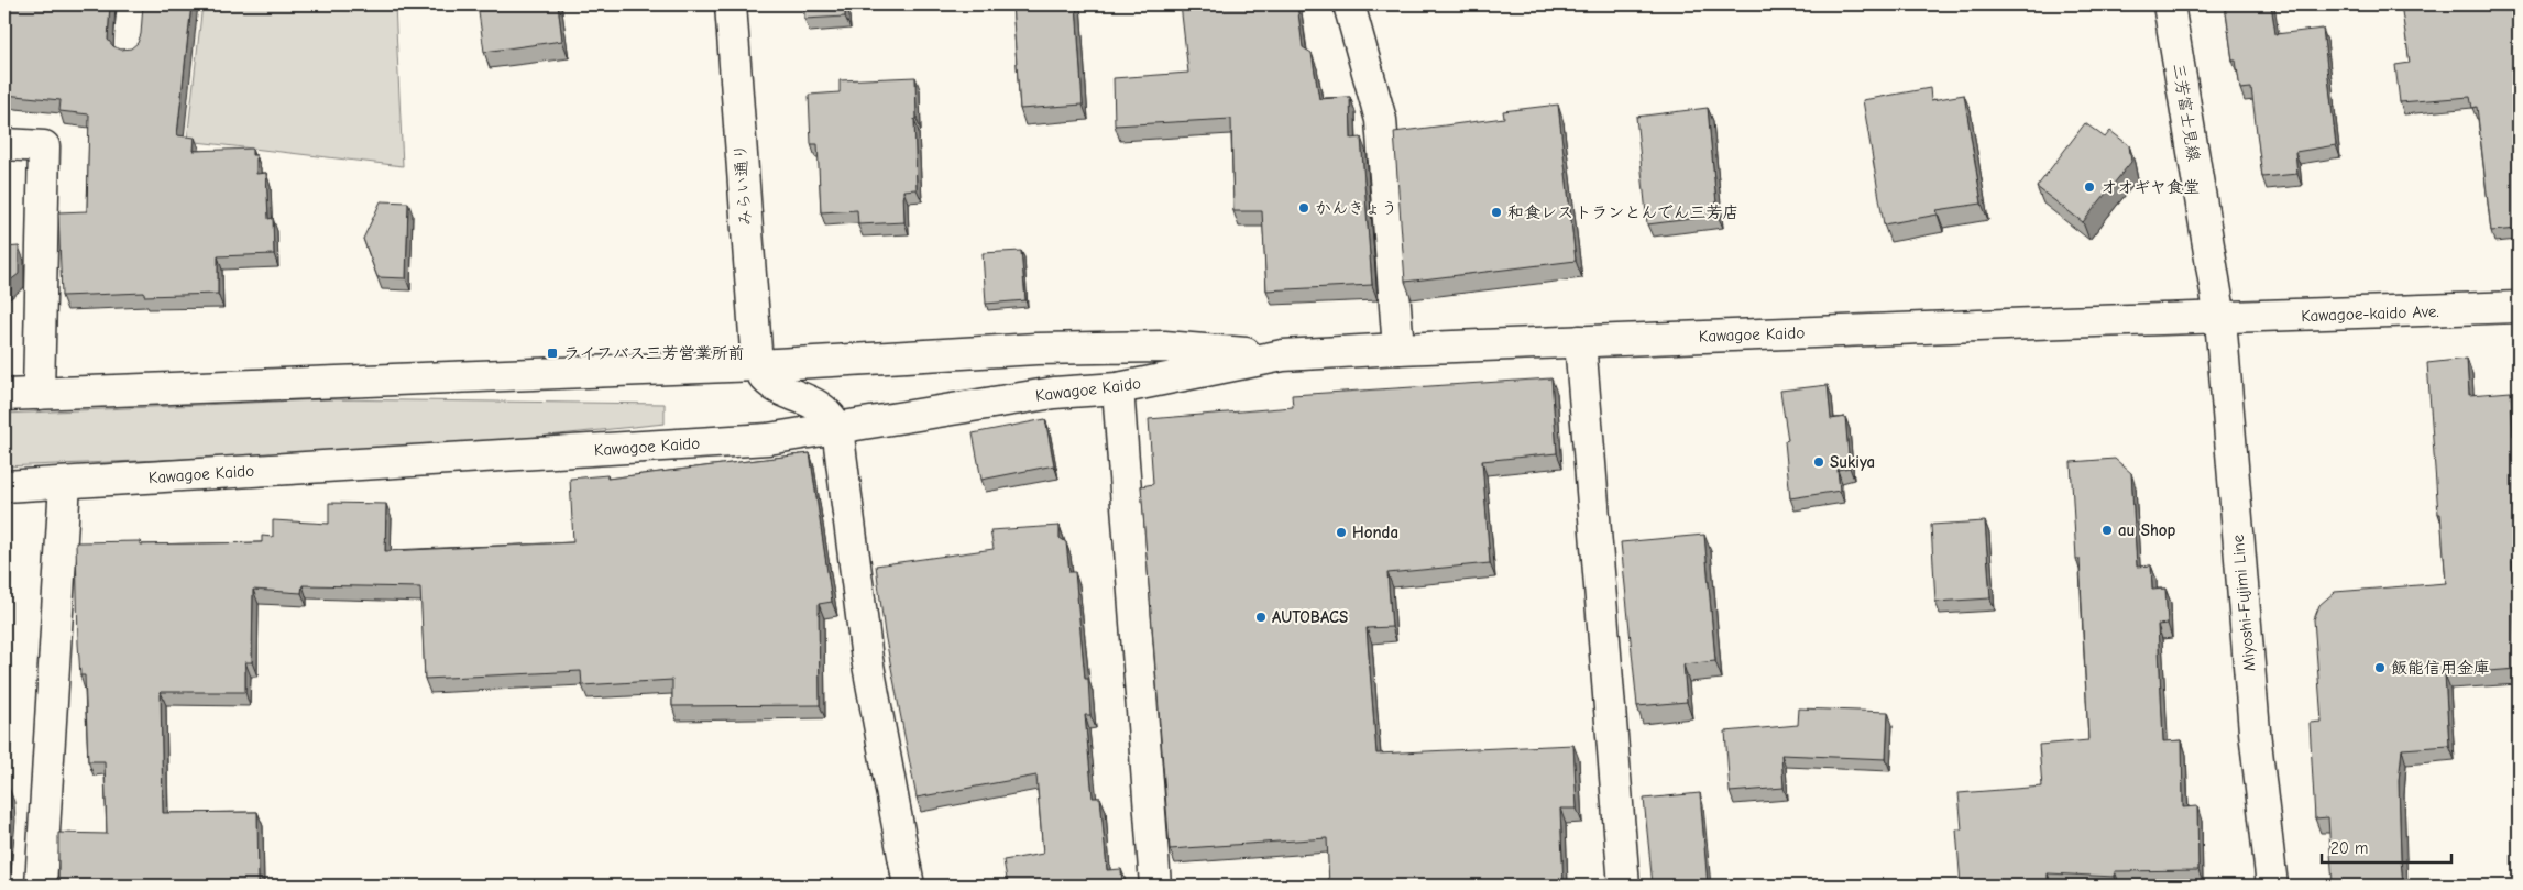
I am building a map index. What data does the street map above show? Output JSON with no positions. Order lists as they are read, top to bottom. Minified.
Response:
{"streets":{"main road":["三芳富士見線","みらい通り","Kawagoe-kaido Ave.","Kawagoe Kaido","Miyoshi-Fujimi Line"]},"crossings":[["三芳富士見線","Kawagoe-kaido Ave."],["三芳富士見線","Kawagoe Kaido"],["三芳富士見線","Miyoshi-Fujimi Line"],["みらい通り","Kawagoe Kaido"],["Kawagoe-kaido Ave.","Kawagoe Kaido"],["Kawagoe-kaido Ave.","Miyoshi-Fujimi Line"],["Kawagoe Kaido","Miyoshi-Fujimi Line"]],"places":{"other":["オオギヤ食堂","かんきょう","和食レストランとんでん三芳店","Sukiya","au Shop","Honda","AUTOBACS","飯能信用金庫"],"transit":["ライフバス三芳営業所前"]},"scale_bar":"20 m"}
